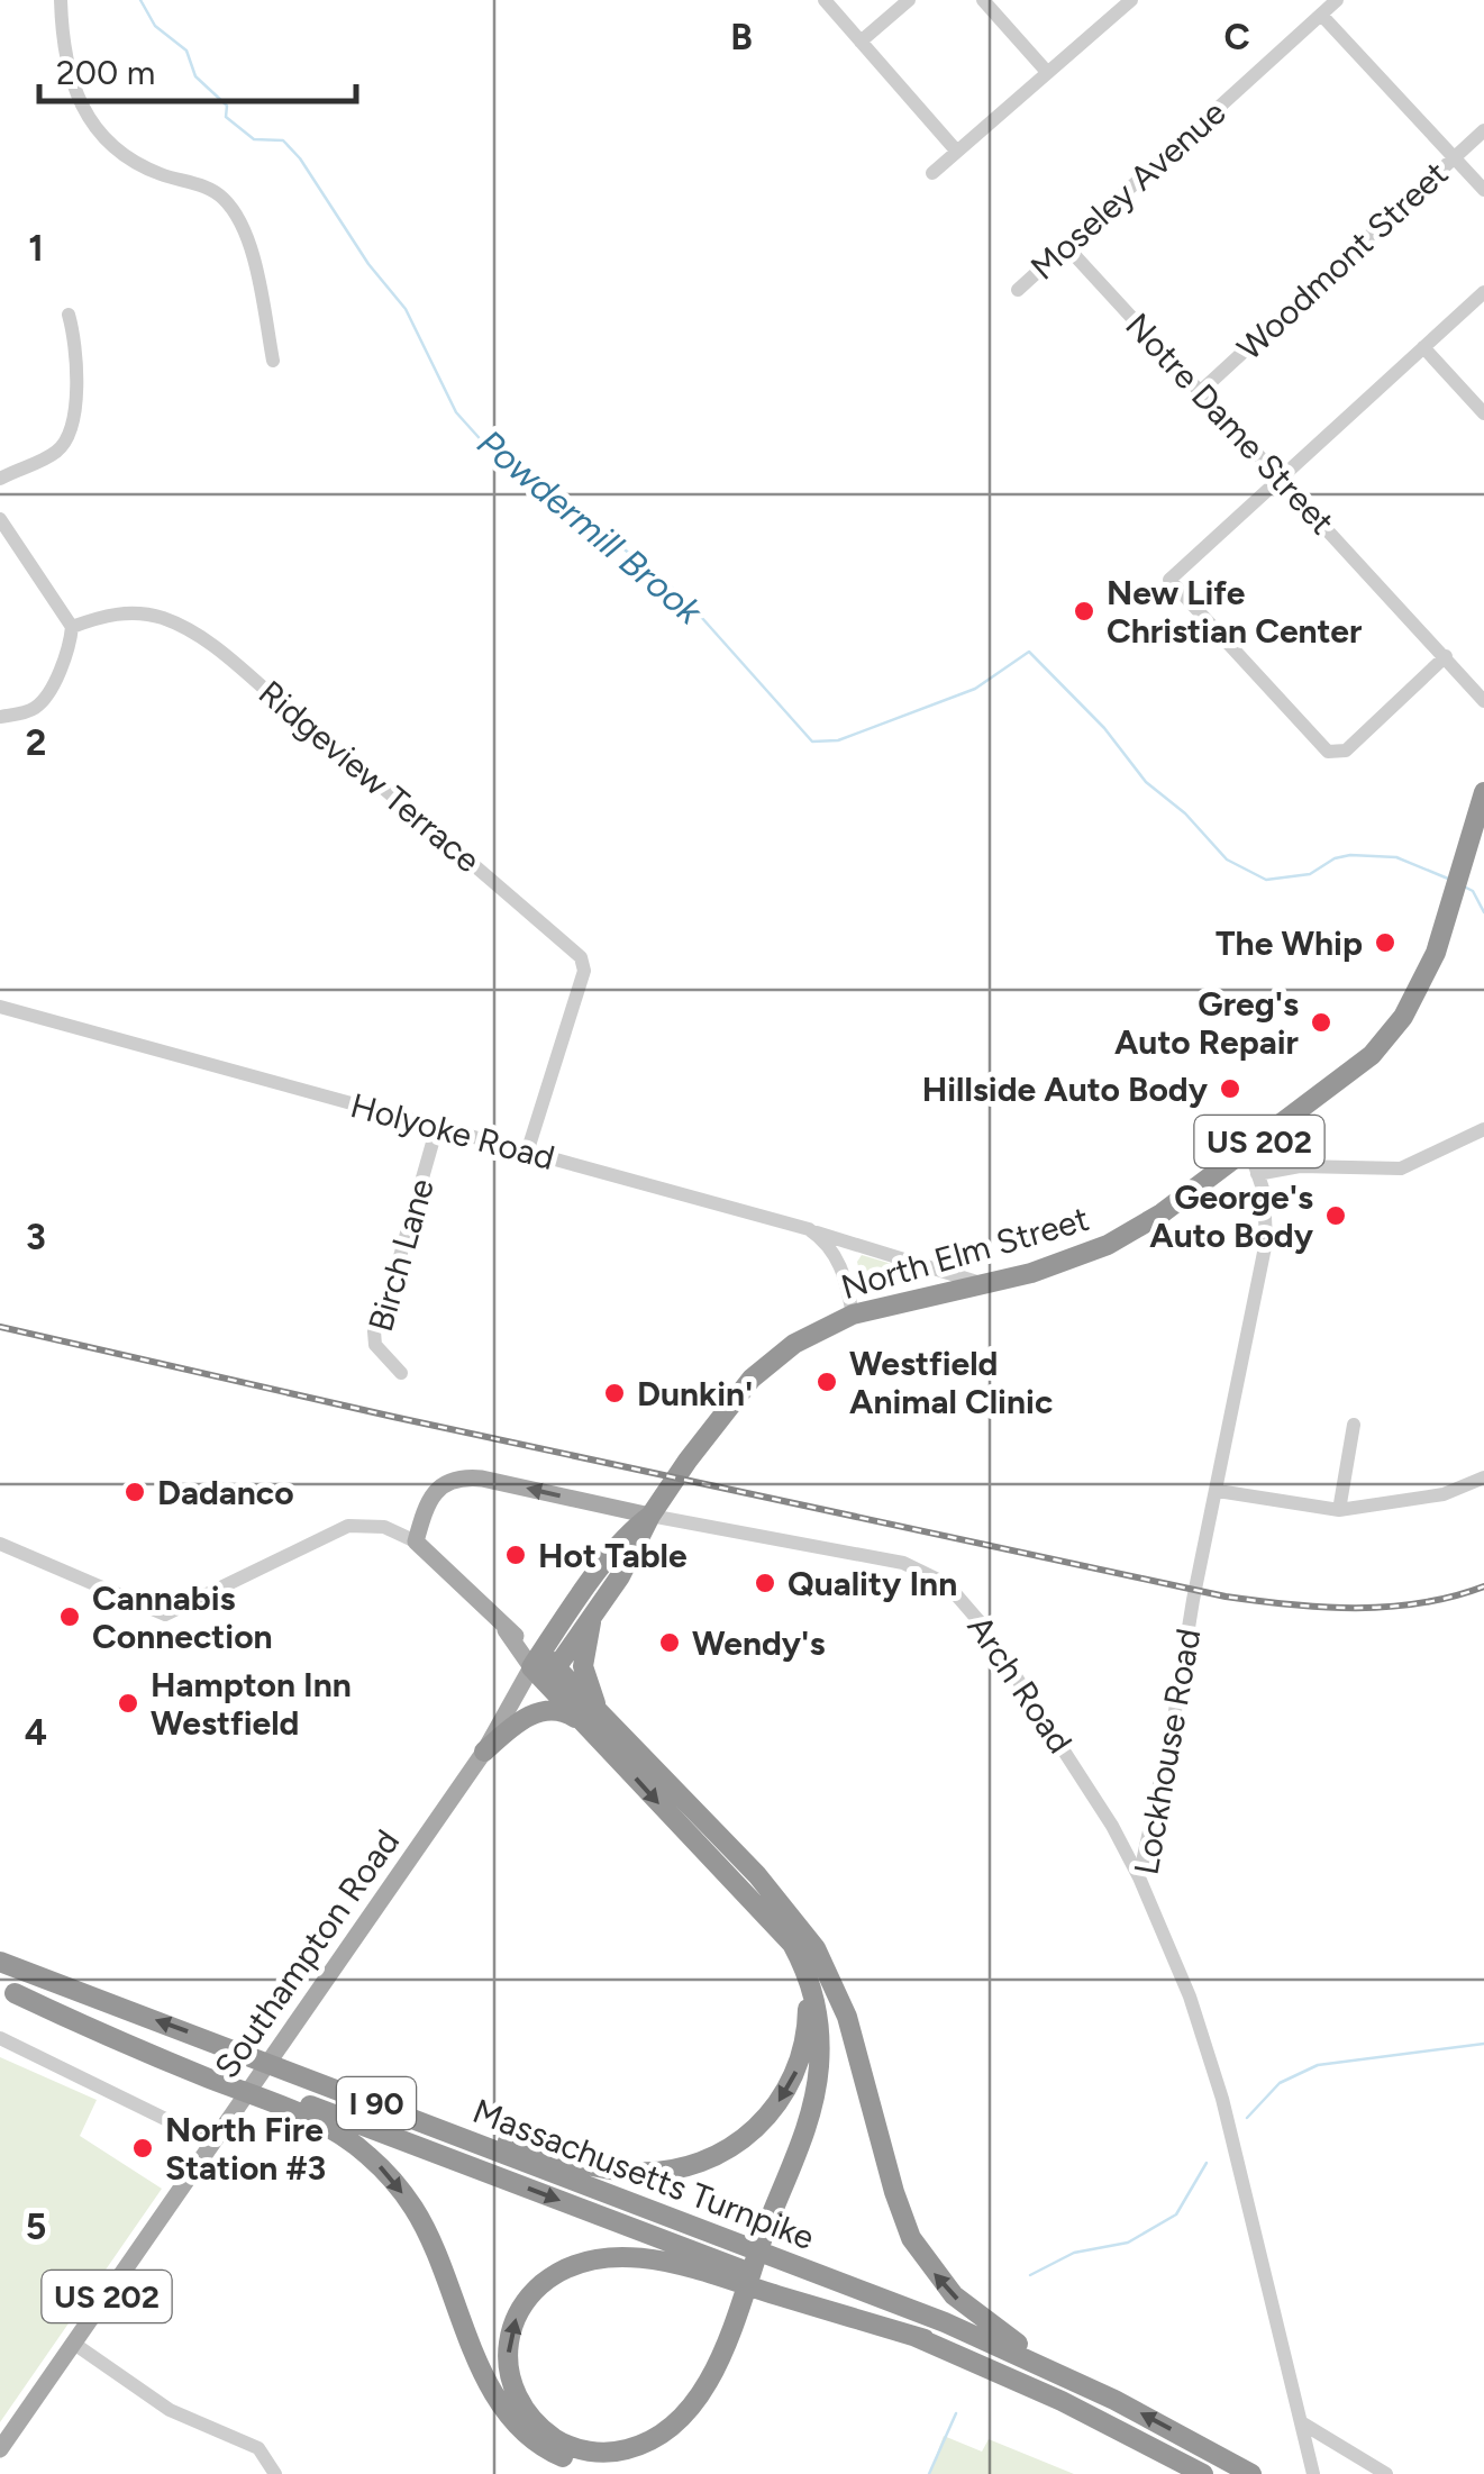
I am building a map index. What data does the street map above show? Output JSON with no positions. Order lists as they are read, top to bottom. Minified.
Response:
{"streets":{"highway":["US 202","North Elm Street","Southampton Road","I 90","Massachusetts Turnpike"],"street":["Moseley Avenue","Woodmont Street","Notre Dame Street","Ridgeview Terrace","Holyoke Road","Birch Lane","Arch Road","Lockhouse Road"]},"crossings":[["Moseley Avenue","Notre Dame Street"],["Woodmont Street","Notre Dame Street"],["Ridgeview Terrace","Holyoke Road"],["Holyoke Road","North Elm Street"],["Holyoke Road","Birch Lane"],["North Elm Street","Lockhouse Road"],["North Elm Street","Southampton Road"],["Arch Road","Lockhouse Road"],["Arch Road","Southampton Road"]],"water":["Powdermill Brook"],"places":["New Life Christian Center","The Whip","Greg's Auto Repair","Hillside Auto Body","George's Auto Body","Westfield Animal Clinic","Dunkin'","Dadanco","Hot Table","Quality Inn","Cannabis Connection","Wendy's","Hampton Inn Westfield","North Fire Station #3"],"scale_bar":"200 m","grid":{"columns":["B","C"],"rows":["1","2","3","4","5"]}}
